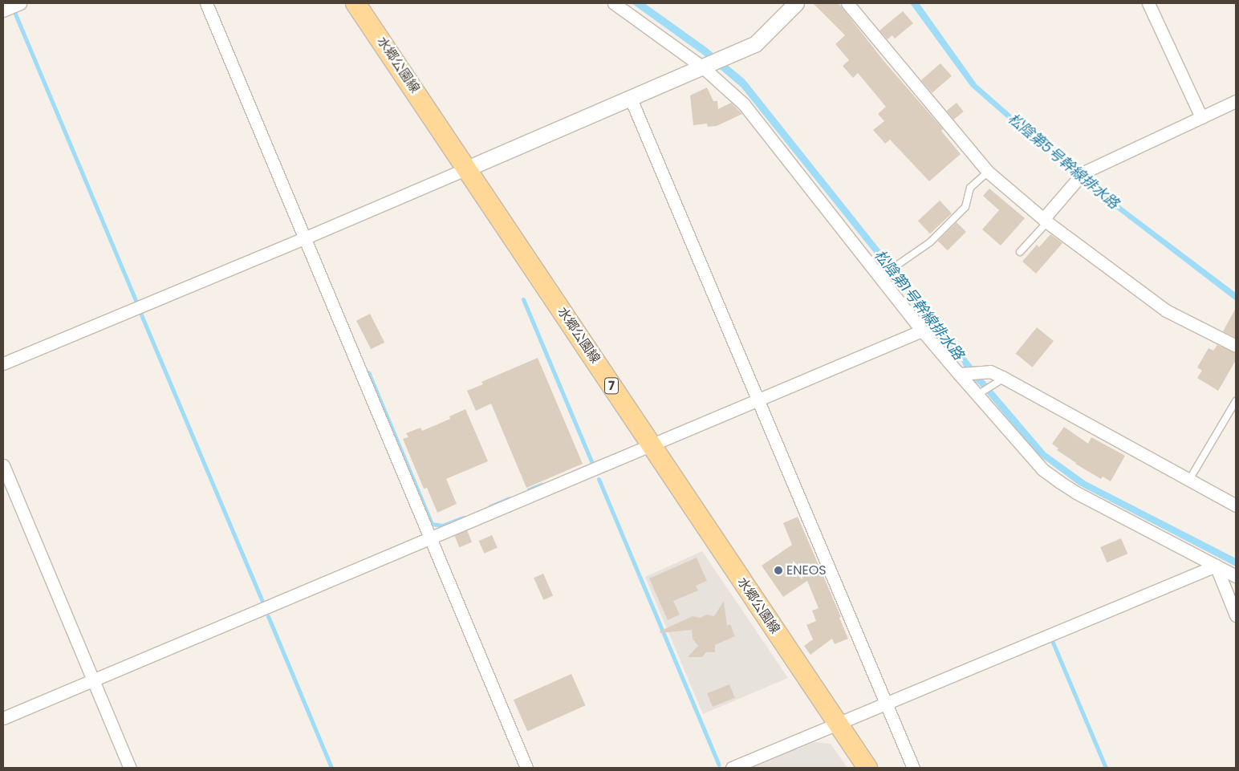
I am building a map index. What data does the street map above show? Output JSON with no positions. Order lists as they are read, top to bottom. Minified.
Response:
{"streets":{"main road":["水郷公園線","7"]},"water":["松陰第5号幹線排水路","松陰第1号幹線排水路"],"places":["ENEOS"]}
